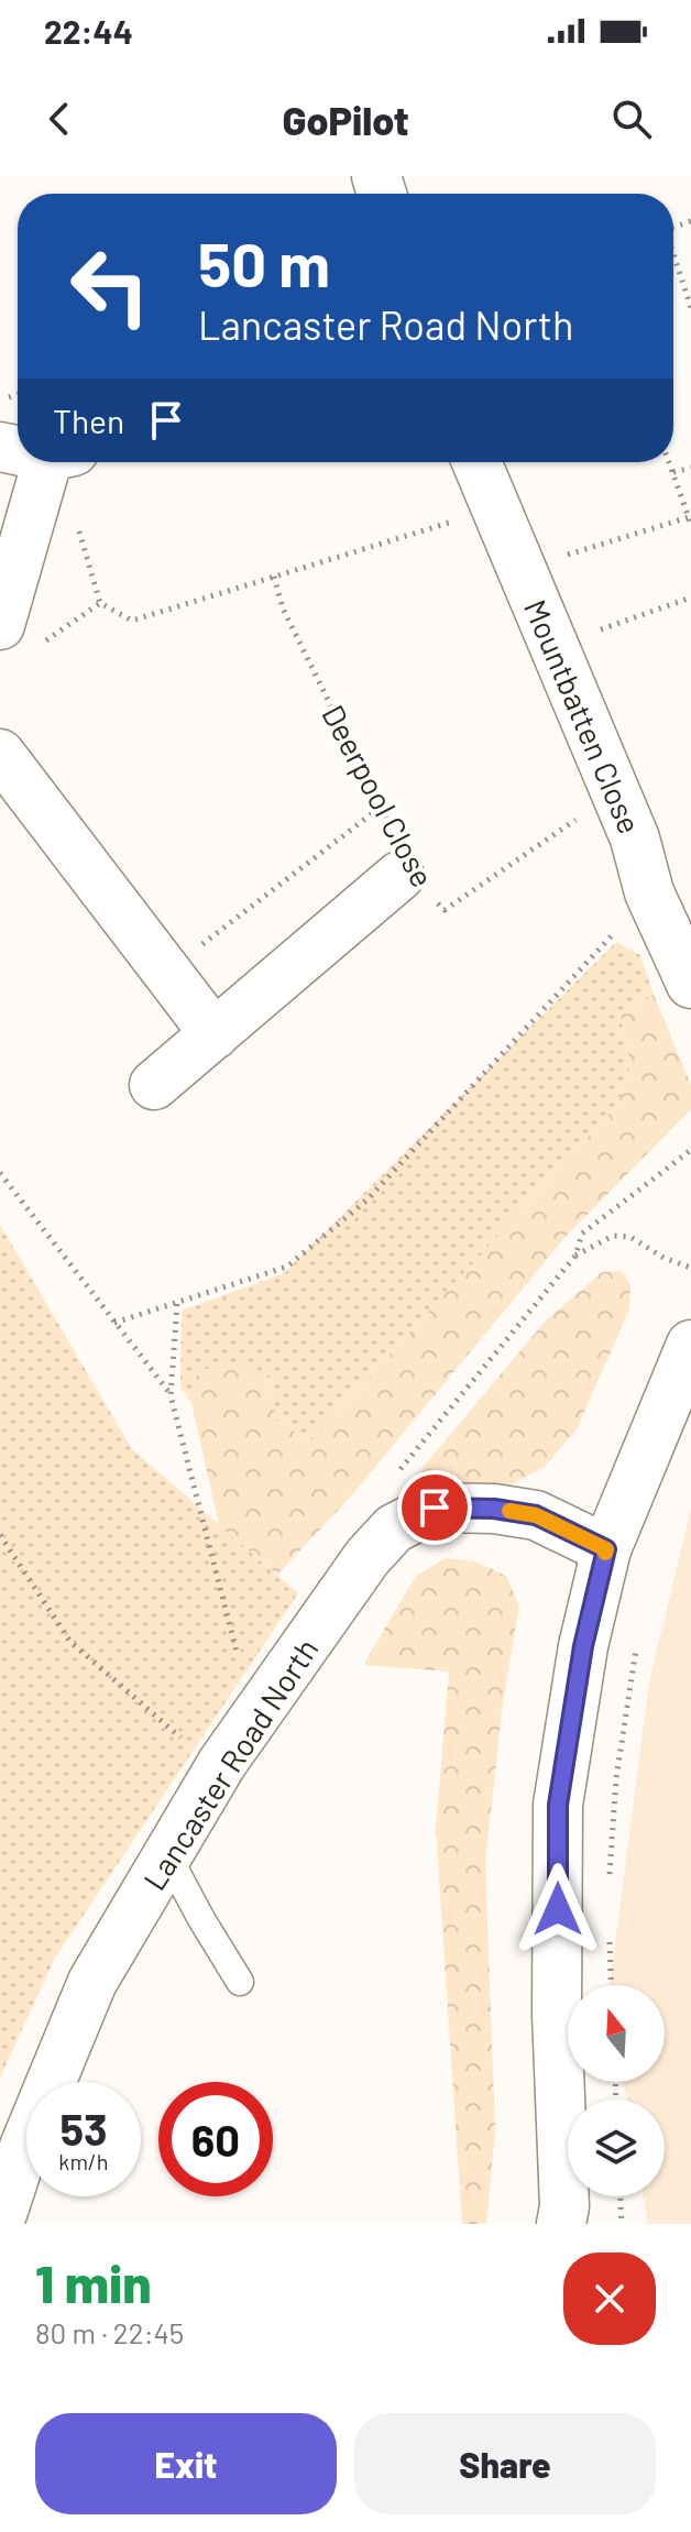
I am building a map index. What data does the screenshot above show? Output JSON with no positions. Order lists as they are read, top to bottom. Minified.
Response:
{"streets":{"street":["Mountbatten Close","Deerpool Close","Lancaster Road North"]},"north":"top","page":{"status":"22:44","header":"GoPilot","turn":["50 m","Lancaster Road North"],"then":"Then","speed":"53 km/h","limit":"60","heading":["1 min","80 m · 22:45"],"buttons":["Exit","Share"]}}
